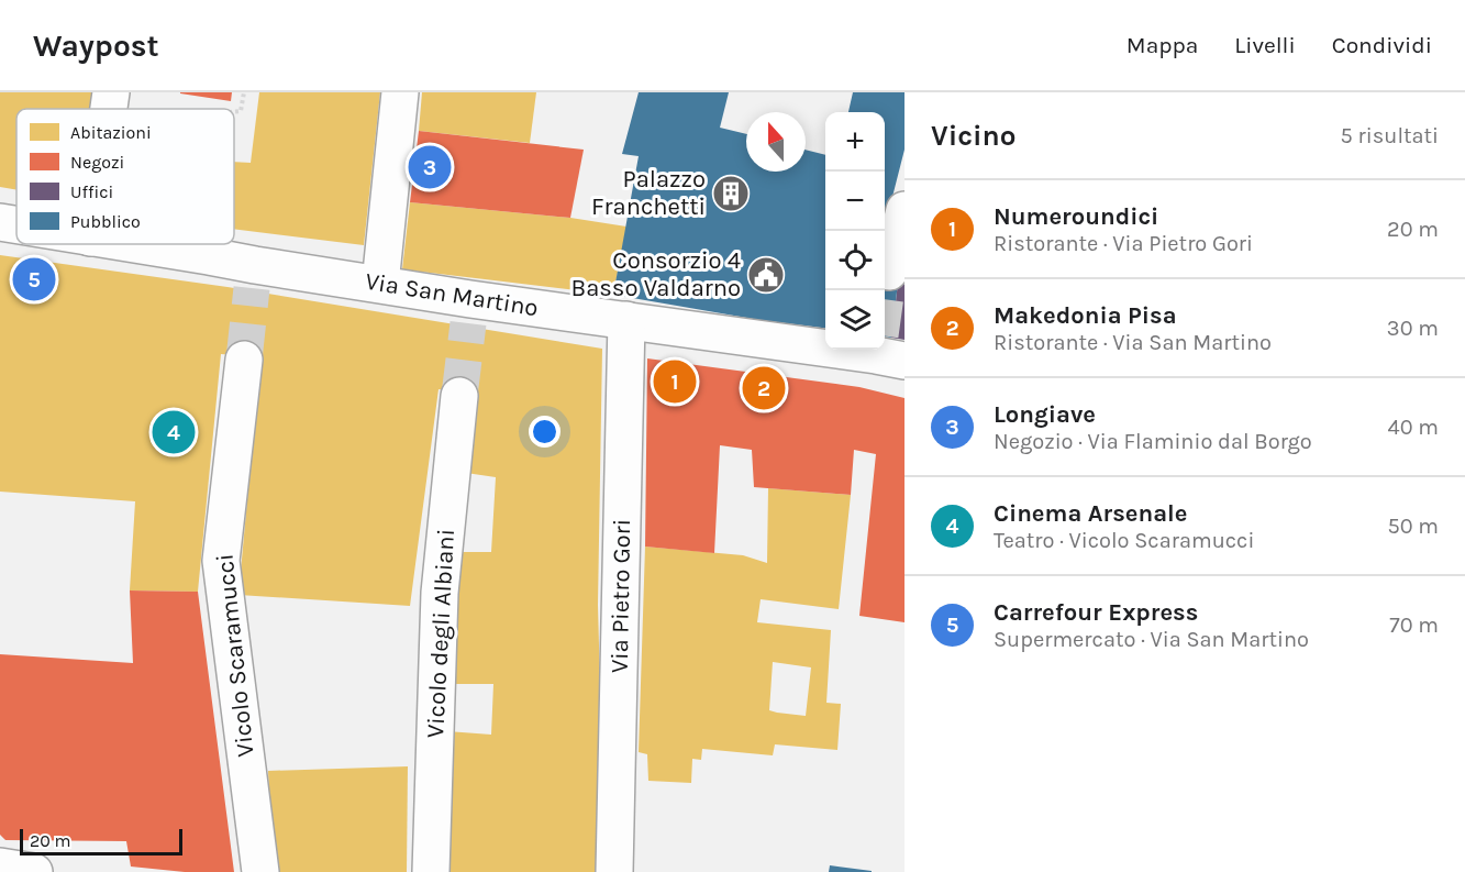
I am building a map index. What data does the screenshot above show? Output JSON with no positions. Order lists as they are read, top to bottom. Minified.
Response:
{"streets":{"street":["Via San Martino","Via Pietro Gori","Vicolo degli Albiani","Vicolo Scaramucci"]},"crossings":[["Via San Martino","Via Pietro Gori"]],"places":{"building":["Palazzo Franchetti"],"public building":["Consorzio 4 Basso Valdarno"]},"legend":["Abitazioni","Negozi","Uffici","Pubblico"],"scale_bar":"20 m","north":"top","page":{"header":"Waypost","nav":["Mappa","Livelli","Condividi"],"heading":["Vicino","5 risultati"],"map_buttons":["+","−"],"pins":["3","5","1","2","4"],"list":[{"mark":"1","name":"Numeroundici","note":"Ristorante · Via Pietro Gori","value":"20 m"},{"mark":"2","name":"Makedonia Pisa","note":"Ristorante · Via San Martino","value":"30 m"},{"mark":"3","name":"Longiave","note":"Negozio · Via Flaminio dal Borgo","value":"40 m"},{"mark":"4","name":"Cinema Arsenale","note":"Teatro · Vicolo Scaramucci","value":"50 m"},{"mark":"5","name":"Carrefour Express","note":"Supermercato · Via San Martino","value":"70 m"}],"scale":"20 m"}}
